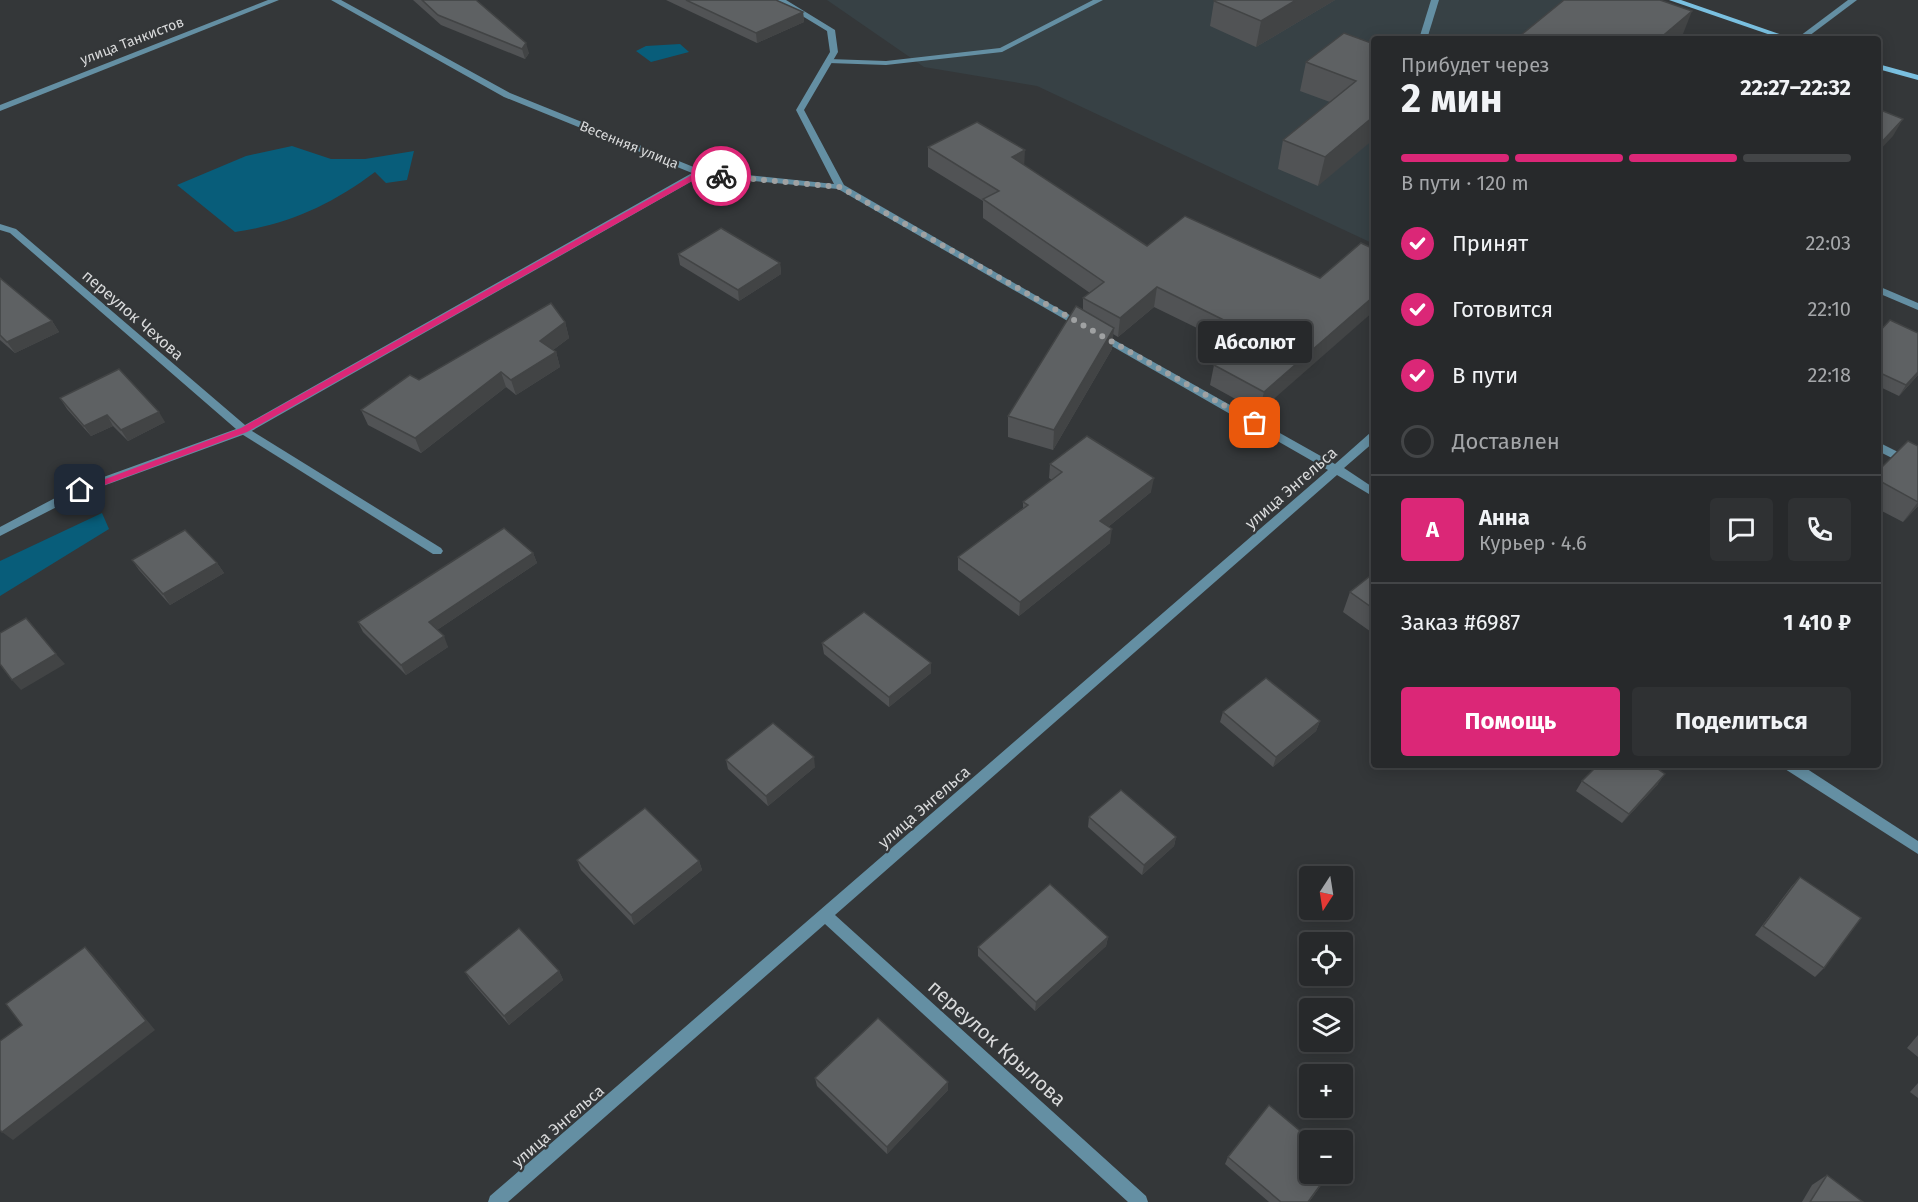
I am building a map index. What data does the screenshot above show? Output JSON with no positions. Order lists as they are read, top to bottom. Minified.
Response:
{"streets":{"street":["улица Танкистов","Весенняя улица","переулок Чехова","улица Энгельса","переулок Крылова"]},"crossings":[["Весенняя улица","улица Энгельса"],["улица Энгельса","переулок Крылова"]],"places":["Абсолют"],"north":"bottom","page":{"heading":["2 мин","Прибудет через","22:27–22:32"],"panel":["Анна","Курьер · 4.6","Заказ #6987","1 410 ₽"],"bar":"В пути · 120 m","list":[["Принят","22:03"],["Готовится","22:10"],["В пути","22:18"],"Доставлен"],"bubble":"Абсолют","round":"А","buttons":["Помощь","Поделиться"],"map_buttons":["+","−"]}}
